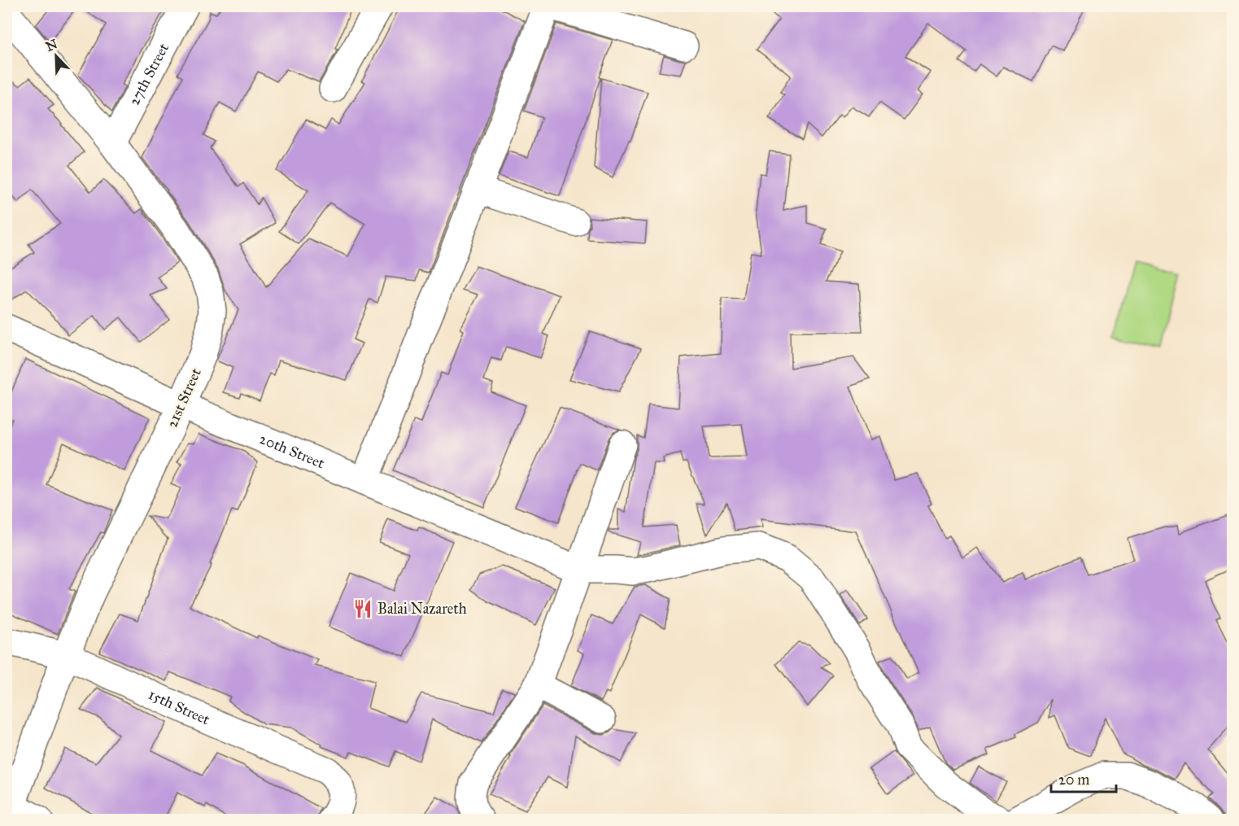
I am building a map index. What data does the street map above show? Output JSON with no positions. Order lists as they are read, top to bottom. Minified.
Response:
{"streets":{"street":["27th Street","21st Street","20th Street","15th Street"]},"crossings":[["27th Street","21st Street"],["21st Street","20th Street"],["21st Street","15th Street"]],"places":{"restaurant":["Balai Nazareth"]},"scale_bar":"20 m","north":"top left"}
